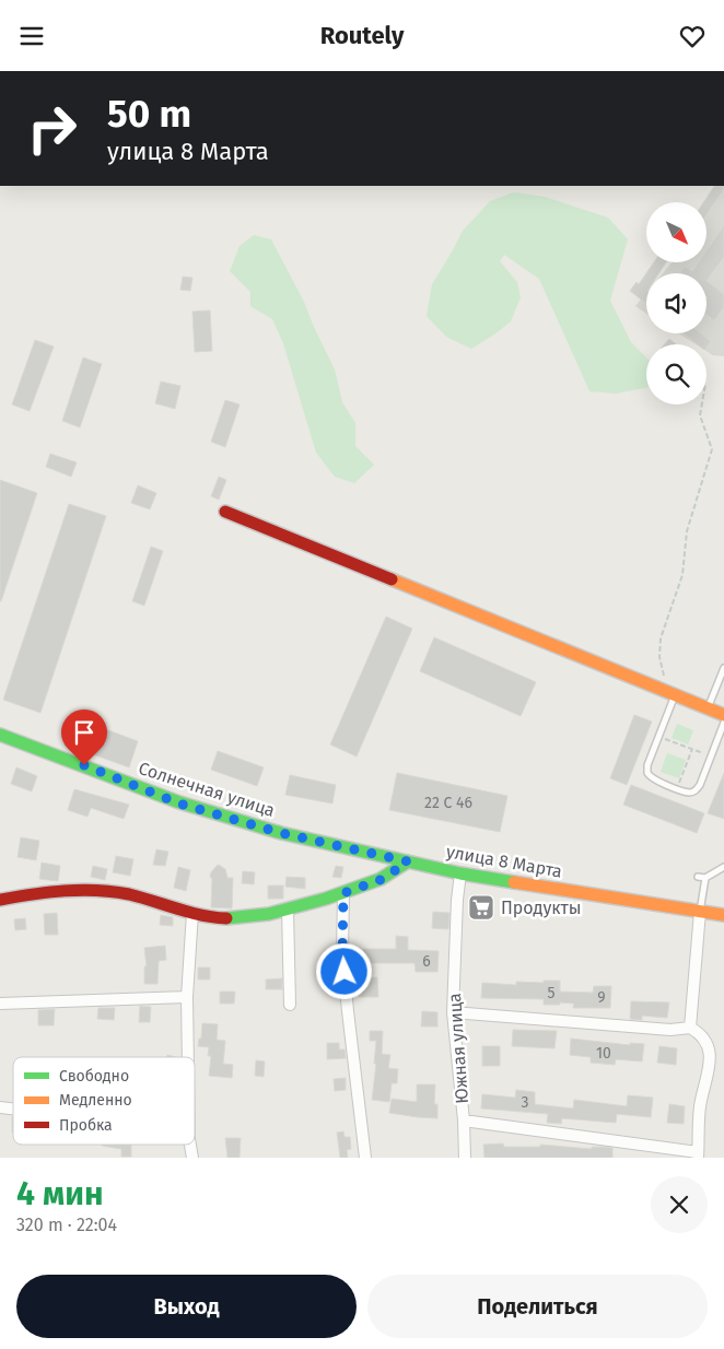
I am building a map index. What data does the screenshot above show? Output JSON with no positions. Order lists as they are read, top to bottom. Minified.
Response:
{"streets":{"street":["Солнечная улица","улица 8 Марта","Южная улица"]},"crossings":[["Солнечная улица","улица 8 Марта"],["улица 8 Марта","Южная улица"]],"places":{"supermarket":["Продукты"]},"house_numbers":["22 С 46","6","5","9","10","3"],"legend":["Свободно","Медленно","Пробка"],"north":"bottom right","page":{"header":"Routely","turn":["50 m","улица 8 Марта"],"heading":["4 мин","320 m · 22:04"],"buttons":["Выход","Поделиться"]}}
